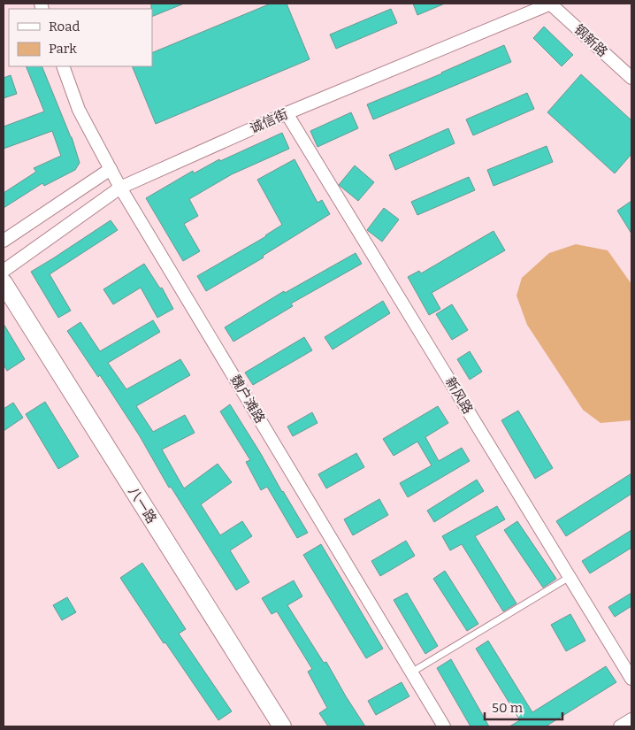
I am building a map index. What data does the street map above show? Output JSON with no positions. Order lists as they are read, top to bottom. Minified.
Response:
{"streets":{"street":["钢新路","诚信街","新风路","魏户滩路","八一路"]},"crossings":[["钢新路","诚信街"],["诚信街","新风路"],["诚信街","魏户滩路"]],"legend":["Road","Park"],"scale_bar":"50 m"}
